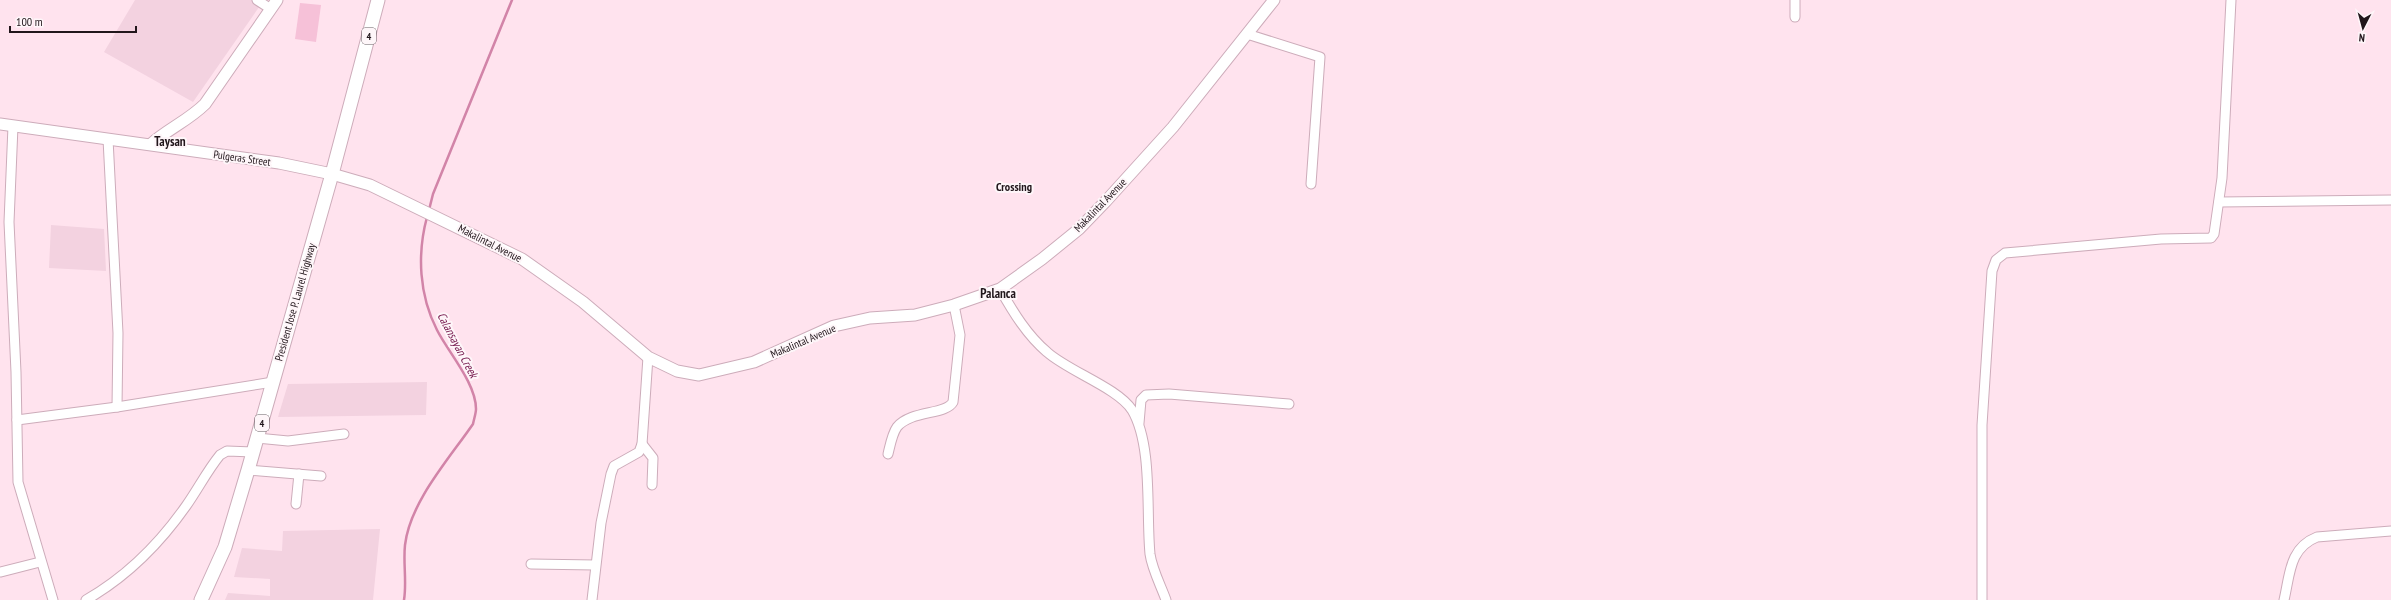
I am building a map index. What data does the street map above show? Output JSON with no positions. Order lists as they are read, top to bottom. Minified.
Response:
{"streets":{"highway":["4","President Jose P. Laurel Highway"],"main road":["Pulgeras Street","Makalintal Avenue"]},"crossings":[["Pulgeras Street","Makalintal Avenue"],["Pulgeras Street","President Jose P. Laurel Highway"],["Makalintal Avenue","President Jose P. Laurel Highway"]],"districts":["Taysan","Crossing","Palanca"],"water":["Calansayan Creek"],"scale_bar":"100 m","north":"bottom"}
